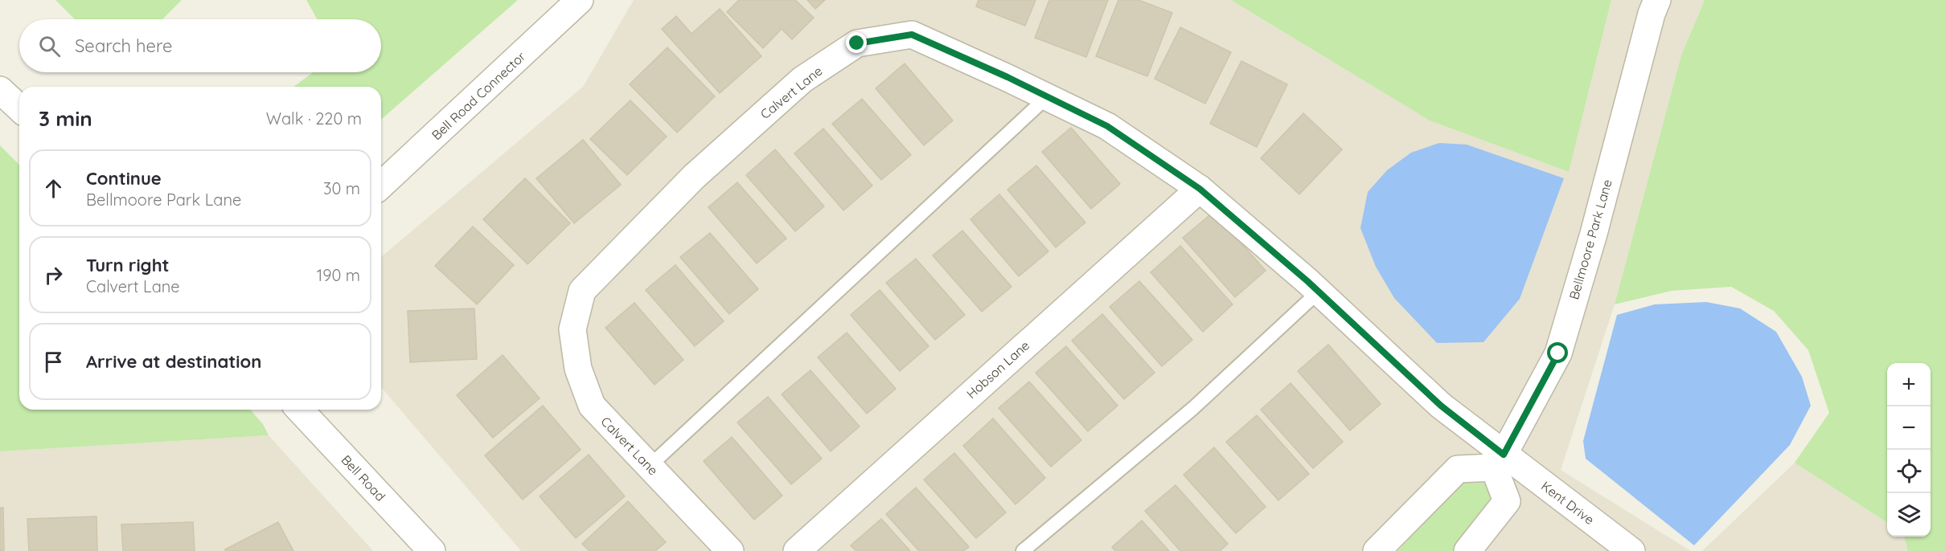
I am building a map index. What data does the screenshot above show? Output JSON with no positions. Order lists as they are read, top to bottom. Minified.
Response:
{"streets":{"street":["Calvert Lane","Bell Road Connector","Bellmoore Park Lane","Hobson Lane","Bell Road","Kent Drive"]},"crossings":[["Calvert Lane","Bellmoore Park Lane"],["Calvert Lane","Hobson Lane"],["Calvert Lane","Kent Drive"],["Bellmoore Park Lane","Kent Drive"]],"page":{"search":"Search here","heading":["3 min","Walk · 220 m"],"list":[["Continue","Bellmoore Park Lane","30 m"],["Turn right","Calvert Lane","190 m"],"Arrive at destination"],"map_buttons":["+","−"]}}
